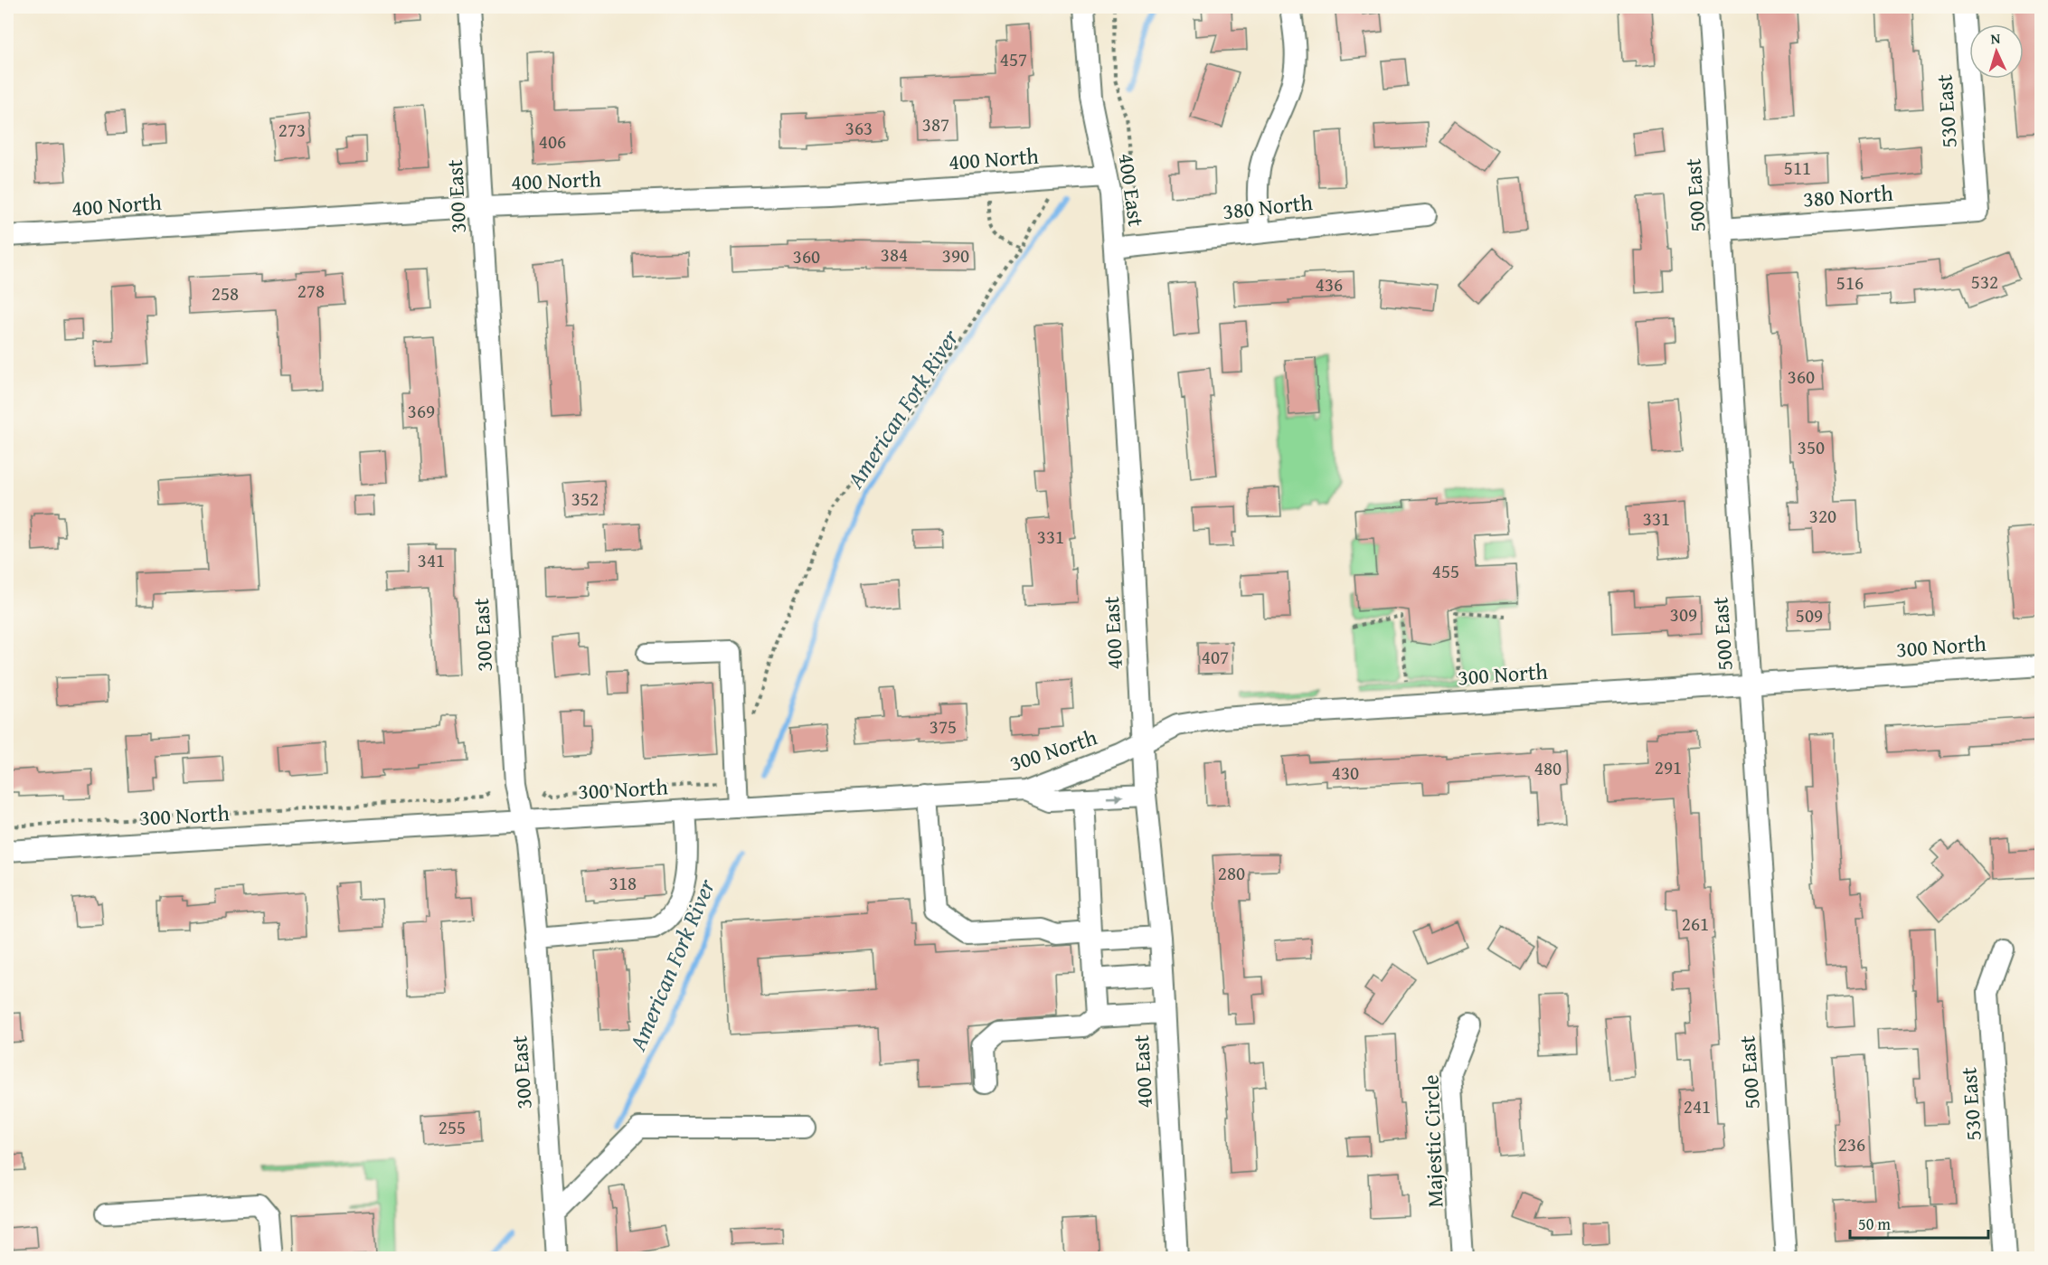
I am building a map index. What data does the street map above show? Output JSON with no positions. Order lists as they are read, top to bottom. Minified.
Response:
{"streets":{"street":["530 East","400 North","400 East","500 East","300 East","380 North","300 North","Majestic Circle"]},"crossings":[["530 East","380 North"],["400 North","400 East"],["400 North","300 East"],["400 East","380 North"],["400 East","300 North"],["500 East","380 North"],["500 East","300 North"],["300 East","300 North"]],"water":["American Fork River"],"house_numbers":["457","387","363","273","406","511","384","390","360","532","516","436","278","258","360","369","350","352","320","331","331","341","455","309","509","407","375","291","480","430","280","318","261","241","255","236"],"scale_bar":"50 m","north":"top"}
